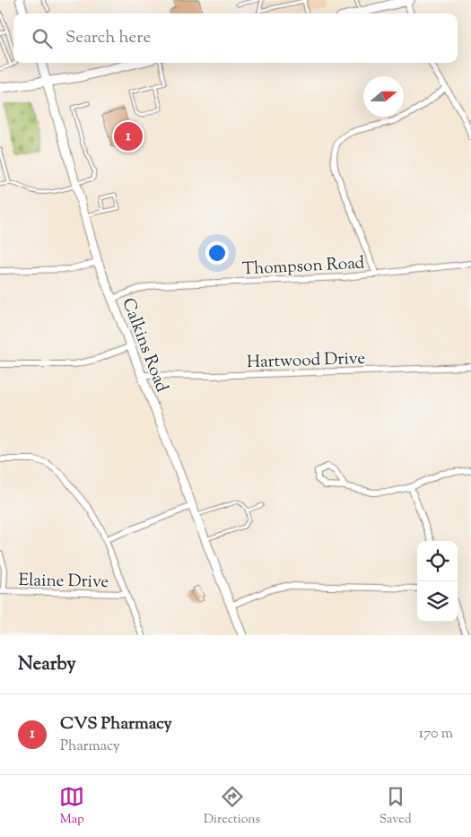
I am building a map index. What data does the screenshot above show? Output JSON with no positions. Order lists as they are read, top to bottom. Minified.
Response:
{"streets":{"main road":["Calkins Road"],"street":["Thompson Road","Hartwood Drive","Elaine Drive"]},"crossings":[["Thompson Road","Calkins Road"],["Calkins Road","Hartwood Drive"]],"north":"right","page":{"search":"Search here","pins":"1","heading":"Nearby","list":[{"mark":"1","name":"CVS Pharmacy","note":"Pharmacy","value":"170 m"}],"nav":["Map","Directions","Saved"]}}
